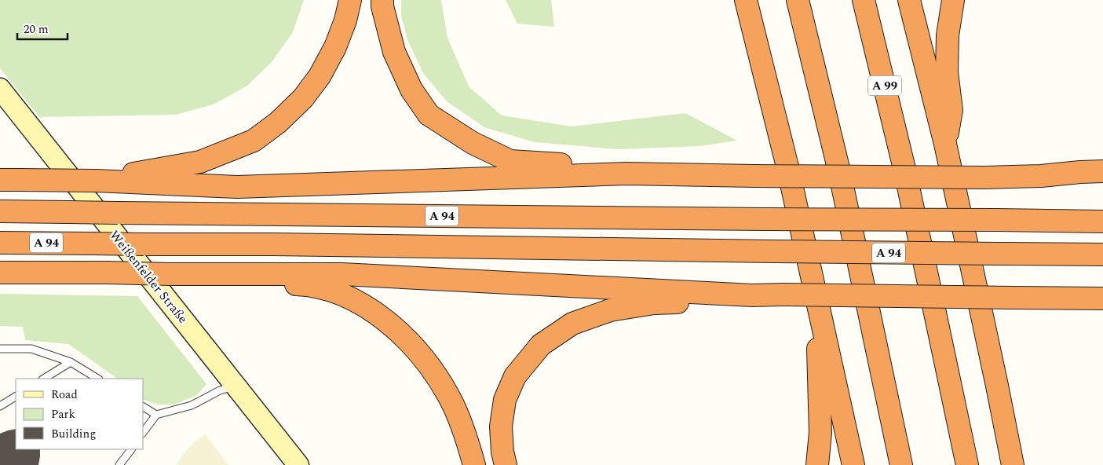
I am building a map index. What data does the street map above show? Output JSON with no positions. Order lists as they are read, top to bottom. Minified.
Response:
{"streets":{"highway":["A 99","A 94"],"street":["Weißenfelder Straße"]},"legend":["Road","Park","Building"],"scale_bar":"20 m"}
